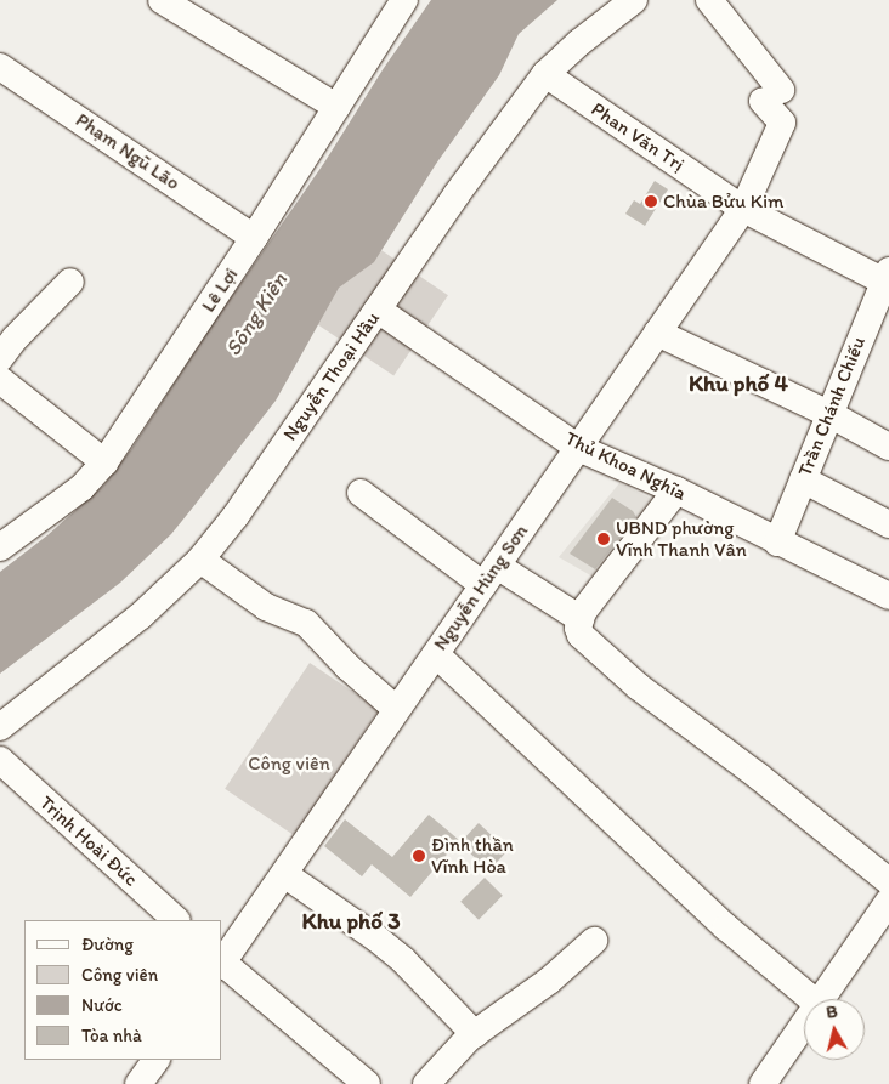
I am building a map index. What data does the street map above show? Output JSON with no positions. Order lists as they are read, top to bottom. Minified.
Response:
{"streets":{"street":["Phan Văn Trị","Phạm Ngũ Lão","Lê Lợi","Nguyễn Thoại Hầu","Trần Chánh Chiếu","Thủ Khoa Nghĩa","Nguyễn Hùng Sơn","Trịnh Hoài Đức"]},"crossings":[["Phan Văn Trị","Nguyễn Thoại Hầu"],["Phan Văn Trị","Trần Chánh Chiếu"],["Phan Văn Trị","Nguyễn Hùng Sơn"],["Phạm Ngũ Lão","Lê Lợi"],["Nguyễn Thoại Hầu","Thủ Khoa Nghĩa"],["Trần Chánh Chiếu","Thủ Khoa Nghĩa"],["Thủ Khoa Nghĩa","Nguyễn Hùng Sơn"]],"districts":["Khu phố 4","Khu phố 3"],"water":["Sông Kiên"],"parks":["Công viên"],"places":["Chùa Bửu Kim","UBND phường Vĩnh Thanh Vân","Đình thần Vĩnh Hòa"],"legend":["Đường","Công viên","Nước","Tòa nhà"],"north":"top"}
